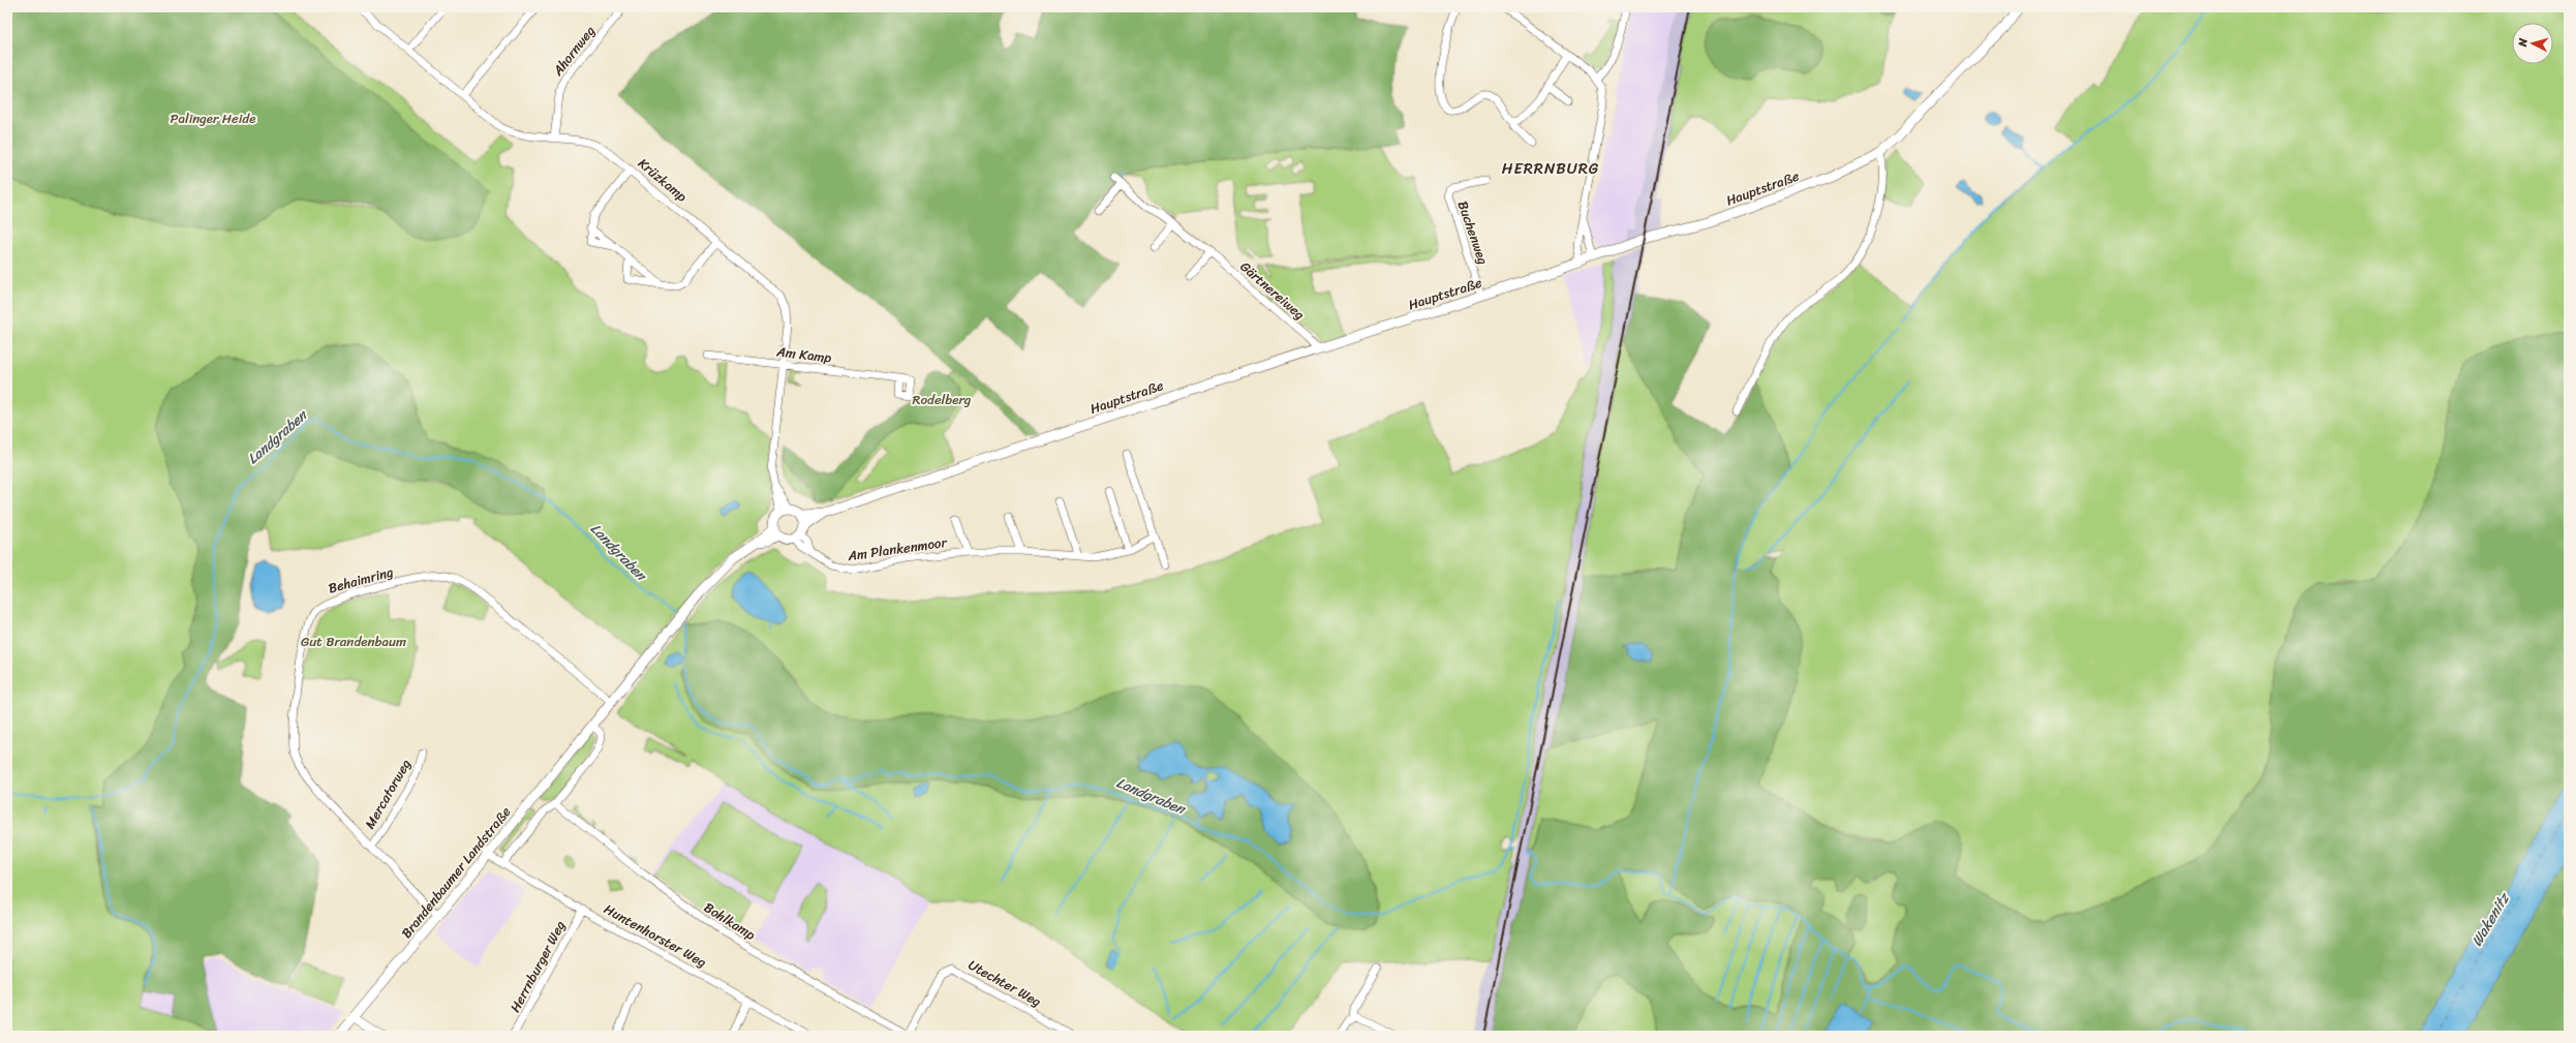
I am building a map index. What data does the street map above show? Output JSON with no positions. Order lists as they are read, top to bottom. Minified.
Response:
{"streets":{"main road":["Hauptstraße","Brandenbaumer Landstraße"],"street":["Ahornweg","Krüzkamp","Buchenweg","Gärtnereiweg","Am Kamp","Am Plankenmoor","Behaimring","Mercatorweg","Bohlkamp","Huntenhorster Weg","Herrnburger Weg","Utechter Weg"]},"crossings":[["Ahornweg","Krüzkamp"],["Krüzkamp","Hauptstraße"],["Krüzkamp","Am Kamp"],["Krüzkamp","Am Plankenmoor"],["Krüzkamp","Brandenbaumer Landstraße"],["Hauptstraße","Buchenweg"],["Hauptstraße","Gärtnereiweg"],["Hauptstraße","Am Plankenmoor"],["Hauptstraße","Brandenbaumer Landstraße"],["Am Plankenmoor","Brandenbaumer Landstraße"],["Behaimring","Mercatorweg"],["Behaimring","Brandenbaumer Landstraße"],["Brandenbaumer Landstraße","Huntenhorster Weg"],["Bohlkamp","Utechter Weg"],["Huntenhorster Weg","Herrnburger Weg"]],"districts":["HERRNBURG"],"water":["Landgraben","Wakenitz"],"parks":["Palinger Heide","Rodelberg","Gut Brandenbaum"],"north":"left"}
